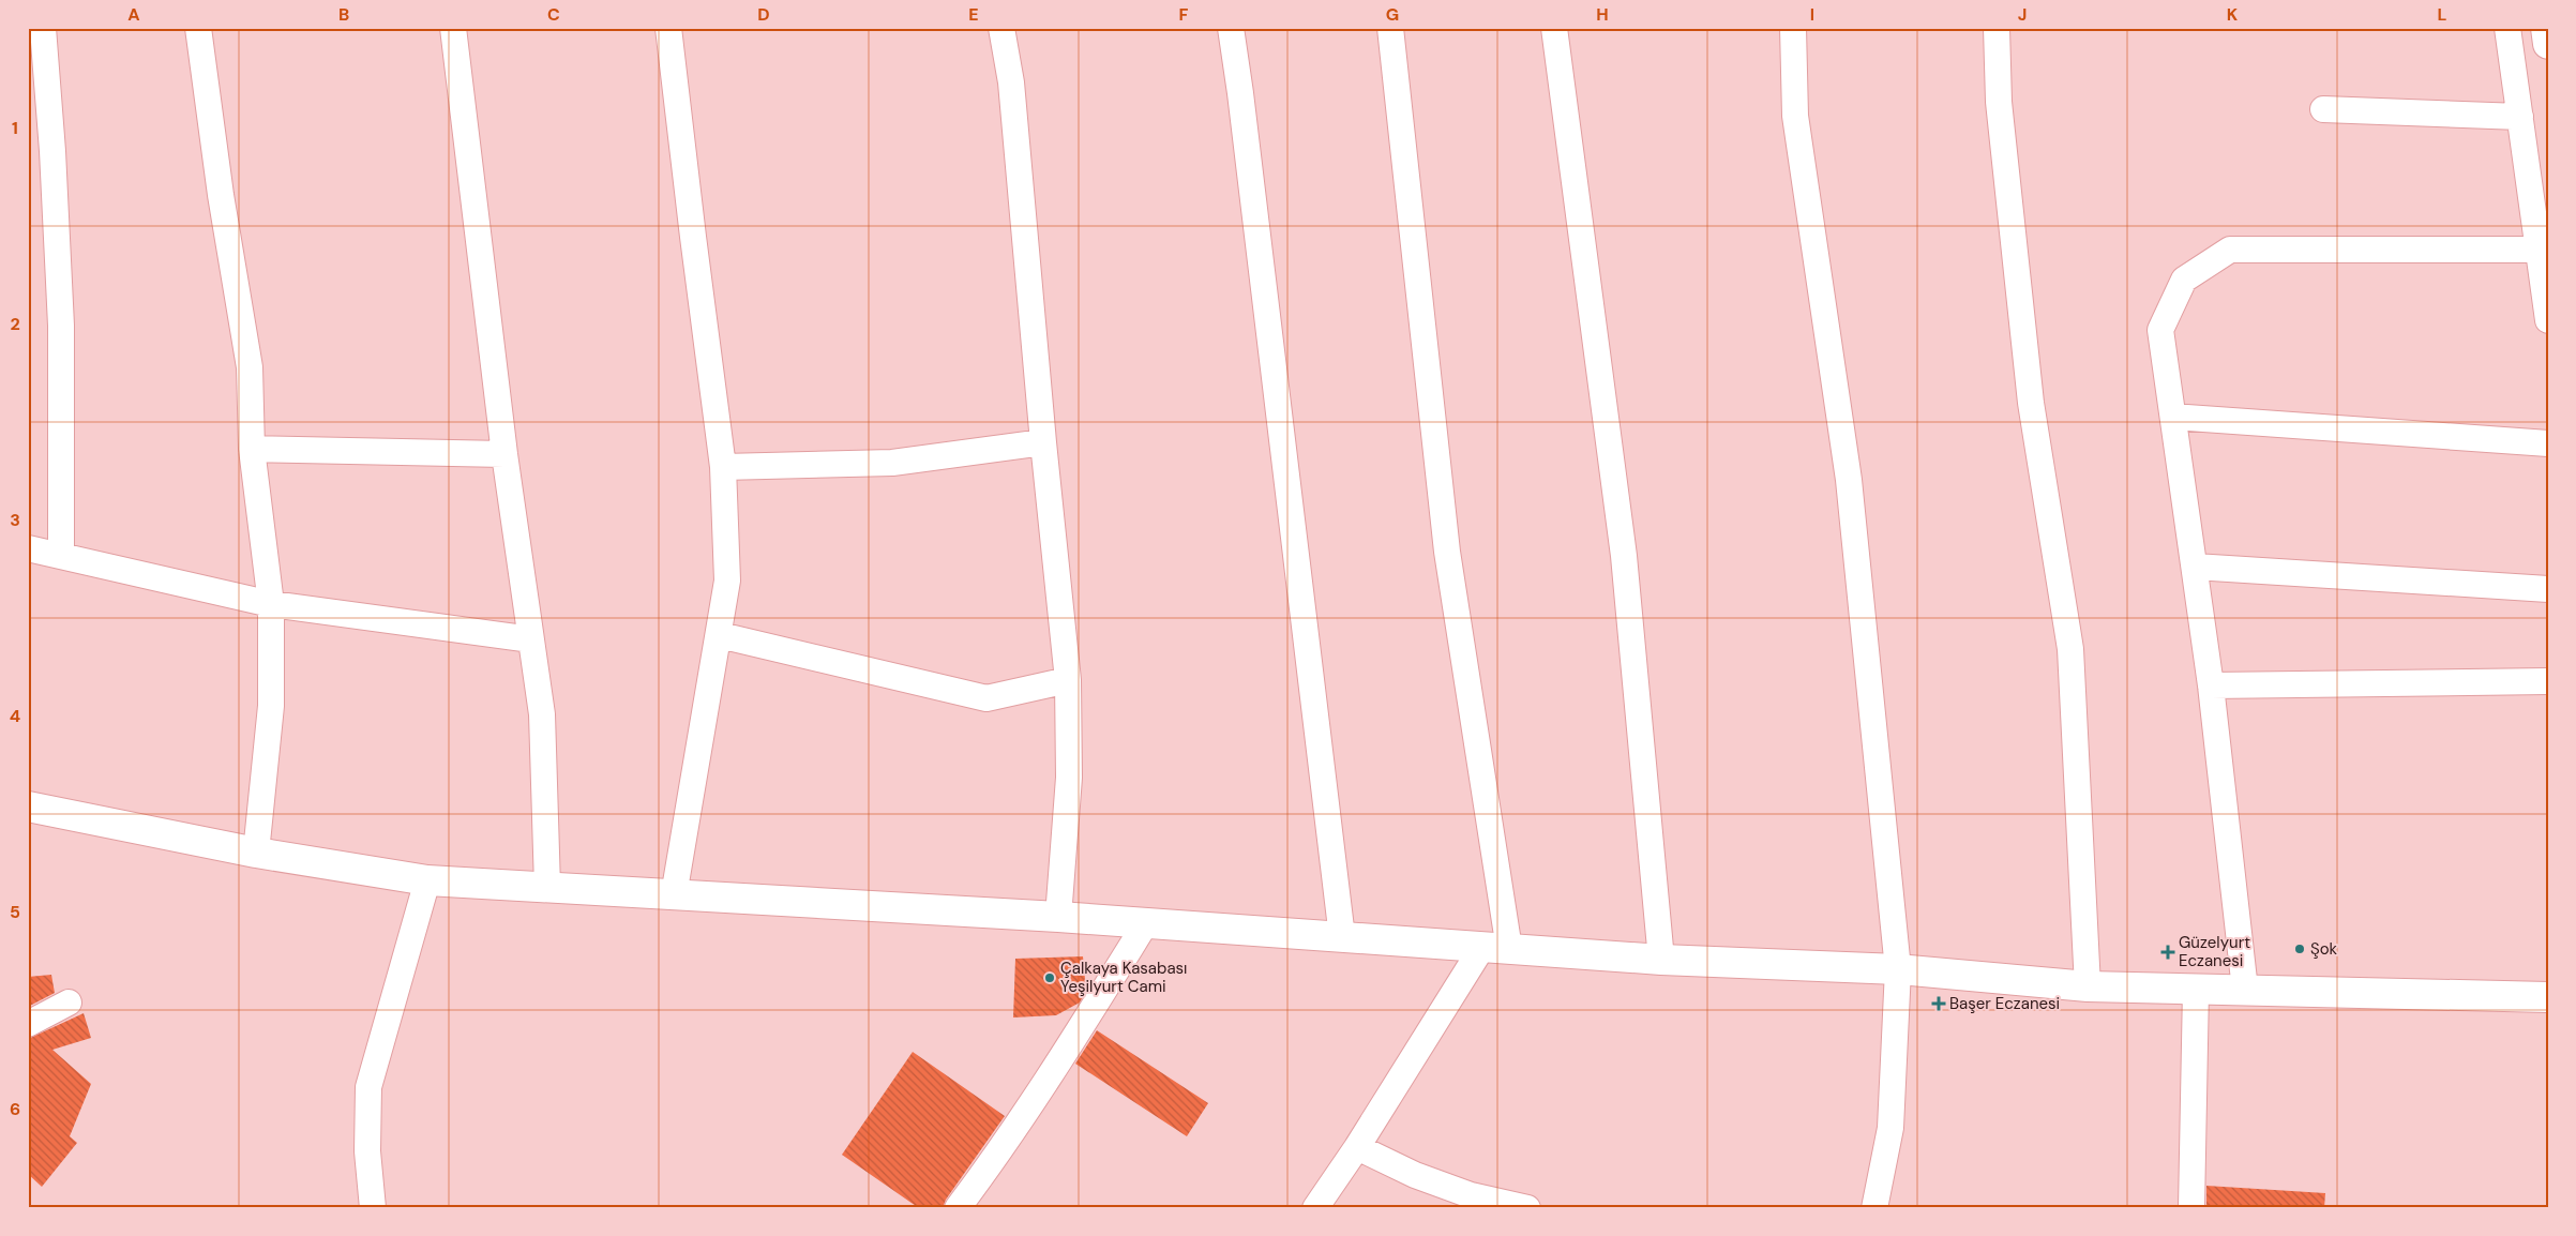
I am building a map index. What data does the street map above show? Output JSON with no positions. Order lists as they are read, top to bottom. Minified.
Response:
{"places":{"other":["Şok","Çalkaya Kasabası Yeşilyurt Cami"],"health":["Güzelyurt Eczanesi","Başer Eczanesi"]},"grid":{"columns":["A","B","C","D","E","F","G","H","I","J","K","L"],"rows":["1","2","3","4","5","6"]}}
